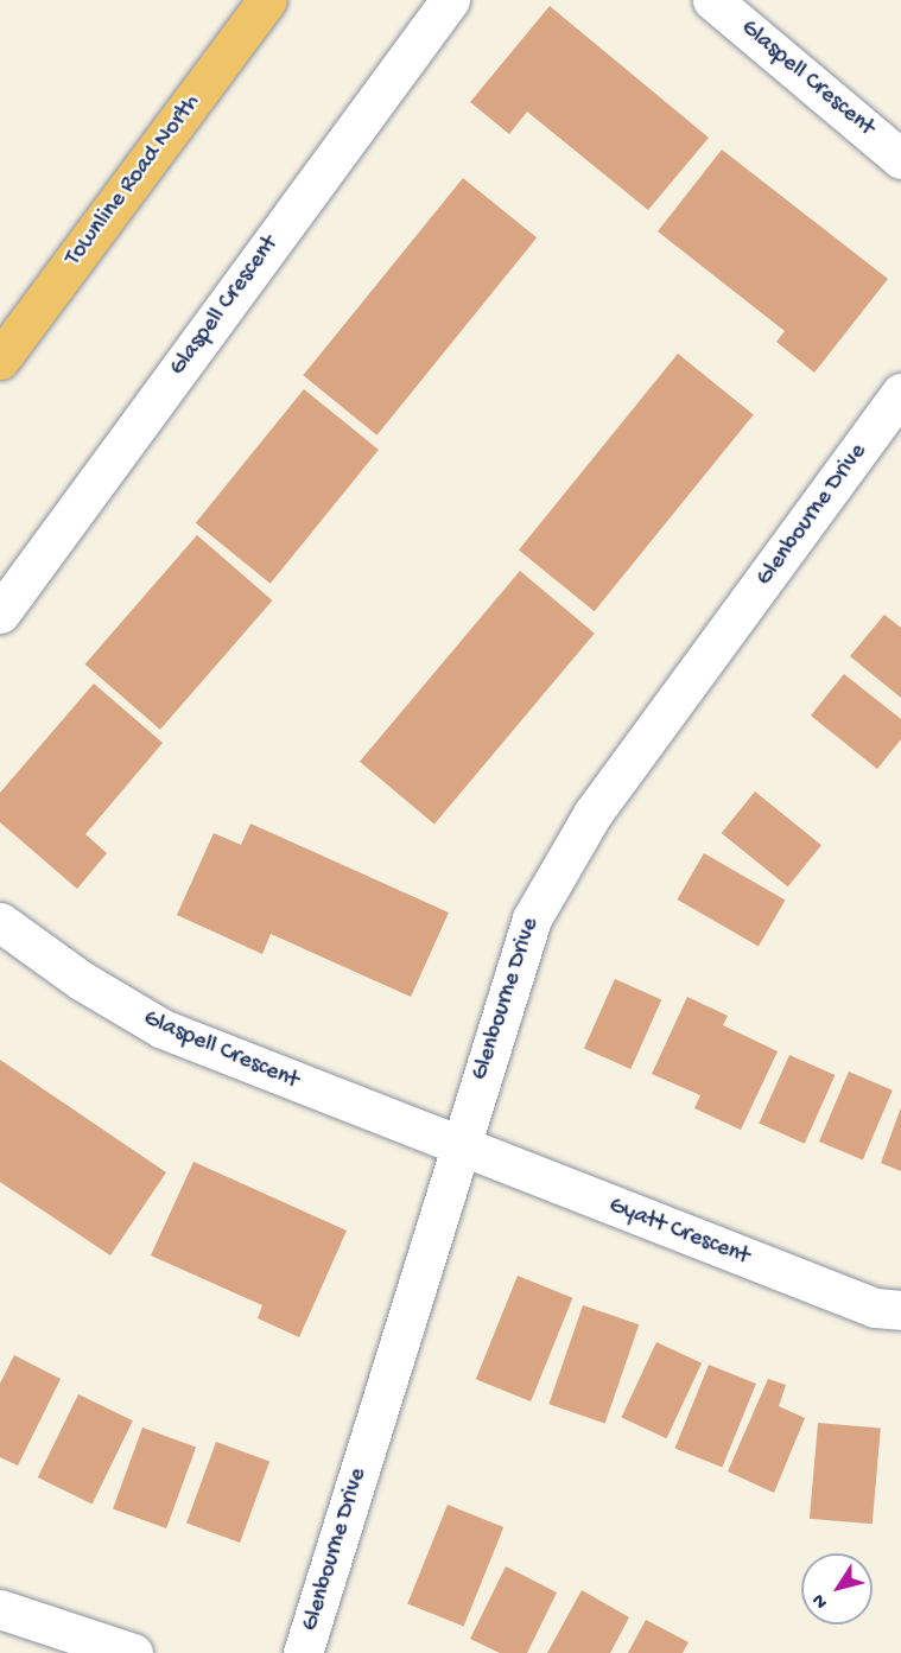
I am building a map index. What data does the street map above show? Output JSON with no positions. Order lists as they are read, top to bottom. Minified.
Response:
{"streets":{"main road":["Townline Road North"],"street":["Glaspell Crescent","Glenbourne Drive","Gyatt Crescent"]},"crossings":[["Glaspell Crescent","Glenbourne Drive"],["Glaspell Crescent","Gyatt Crescent"],["Glenbourne Drive","Gyatt Crescent"]],"north":"bottom left"}
